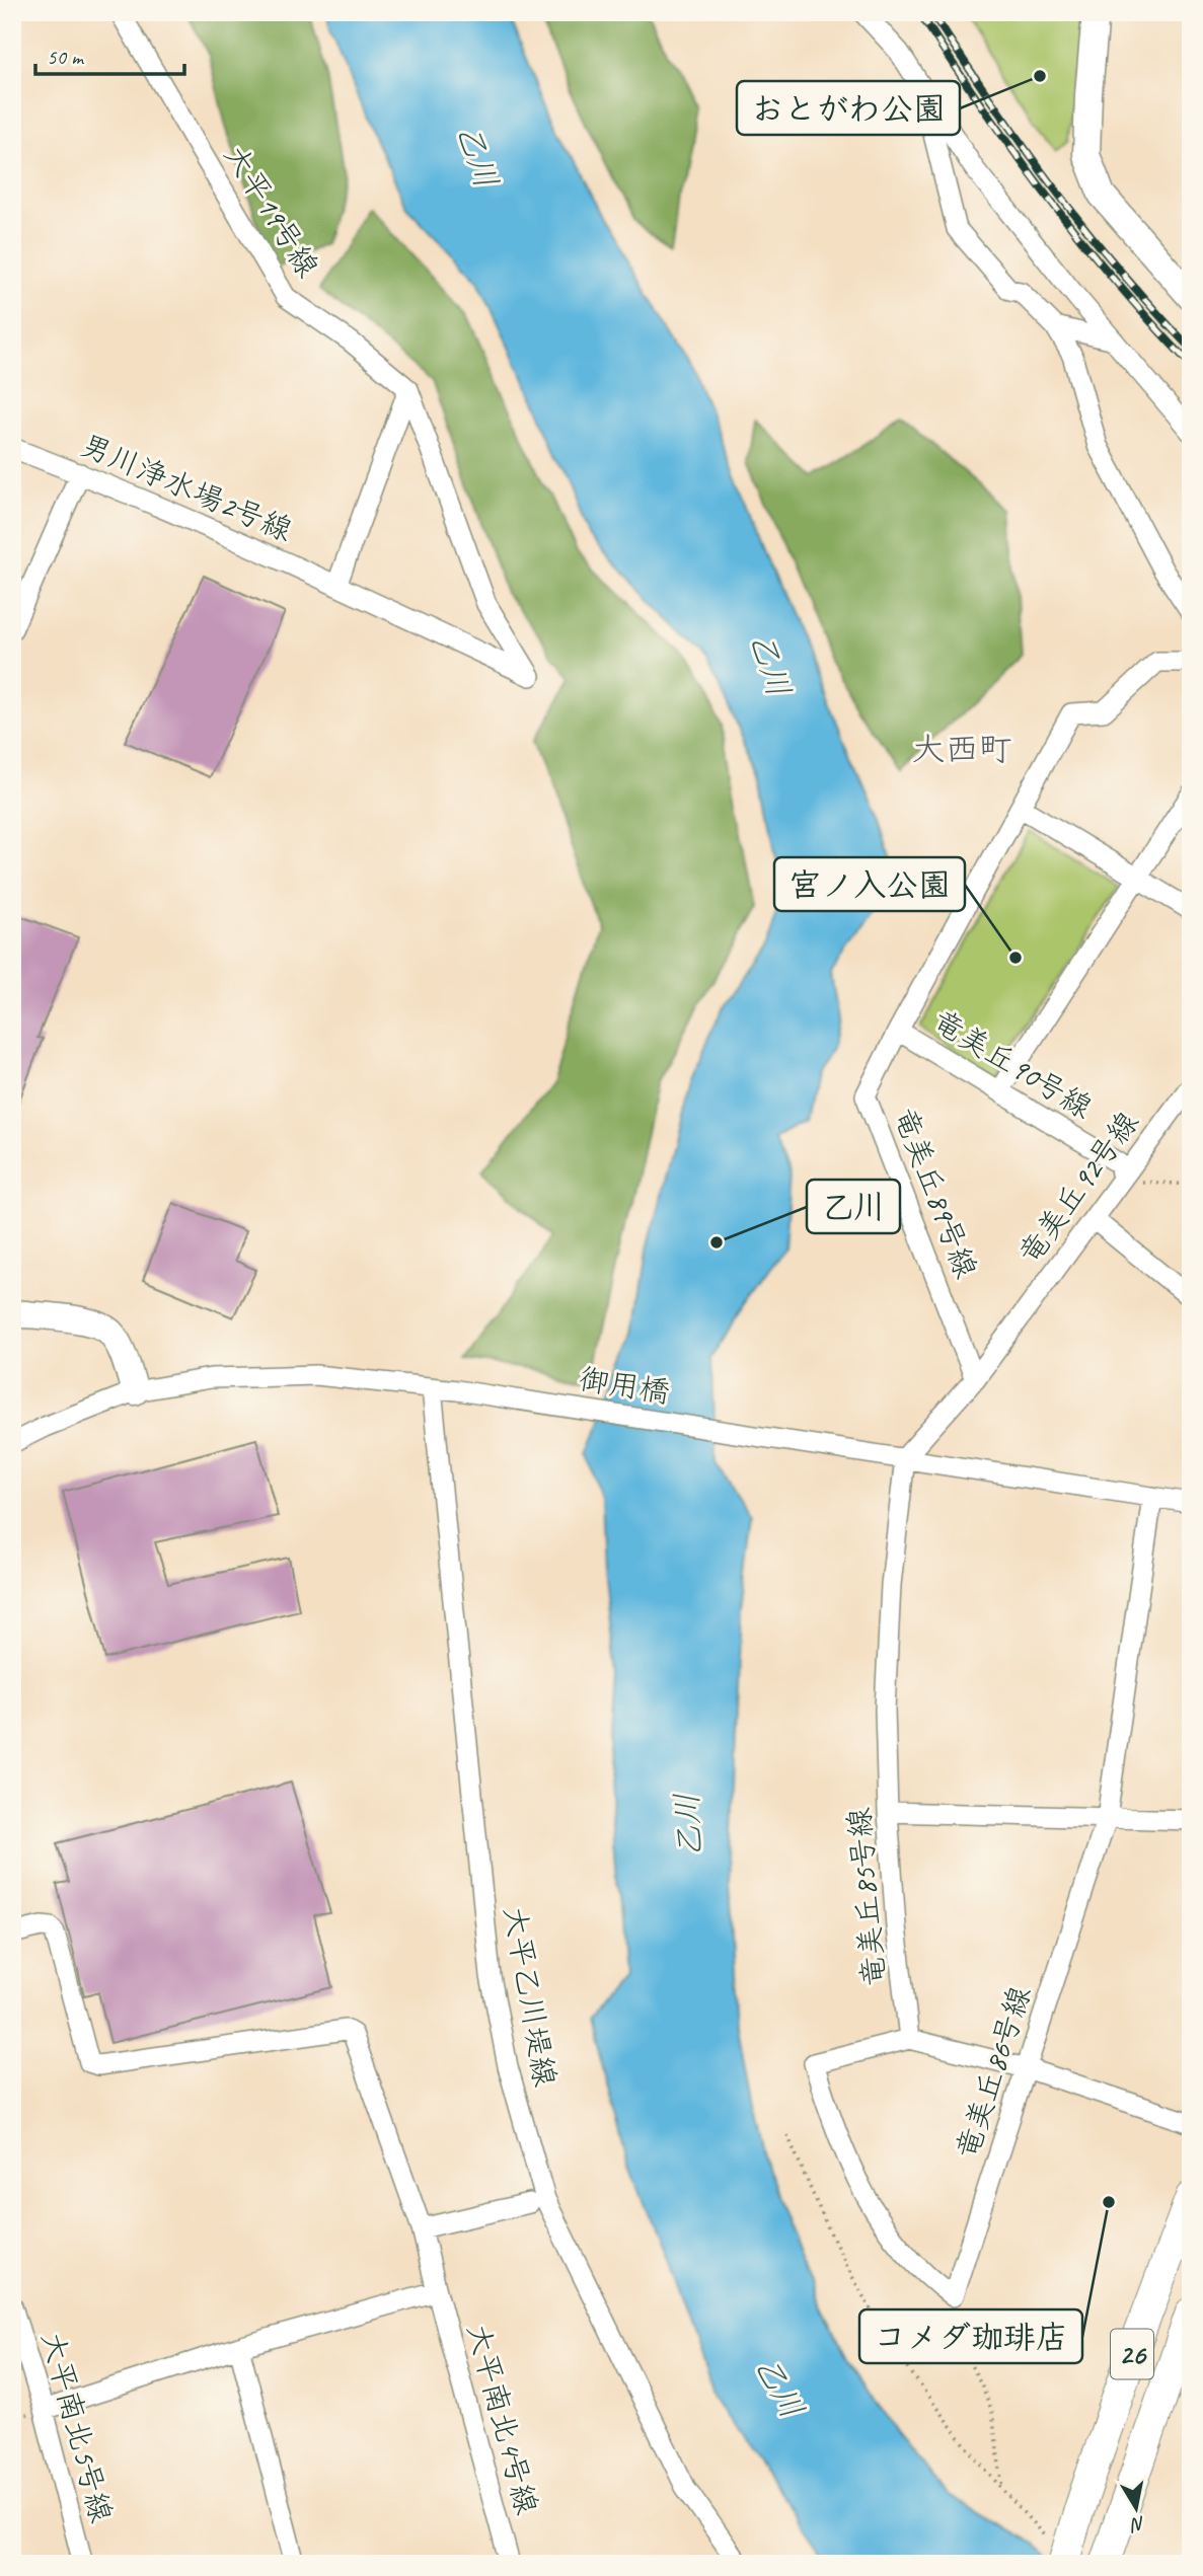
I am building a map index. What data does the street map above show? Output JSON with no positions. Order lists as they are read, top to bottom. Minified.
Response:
{"streets":{"main road":["26"],"street":["大平19号線","男川浄水場2号線","竜美丘90号線","竜美丘92号線","竜美丘89号線","御用橋","竜美丘85号線","大平乙川堤線","竜美丘86号線","大平南北4号線","大平南北5号線"]},"crossings":[["大平19号線","男川浄水場2号線"],["竜美丘90号線","竜美丘92号線"],["竜美丘90号線","竜美丘89号線"],["竜美丘92号線","竜美丘89号線"],["竜美丘92号線","御用橋"],["竜美丘92号線","竜美丘85号線"],["御用橋","竜美丘85号線"],["御用橋","大平乙川堤線"],["御用橋","竜美丘86号線"],["竜美丘85号線","竜美丘86号線"]],"districts":["大西町"],"water":["乙川"],"places":["おとがわ公園","宮ノ入公園","乙川","コメダ珈琲店"],"scale_bar":"50 m","north":"bottom"}
